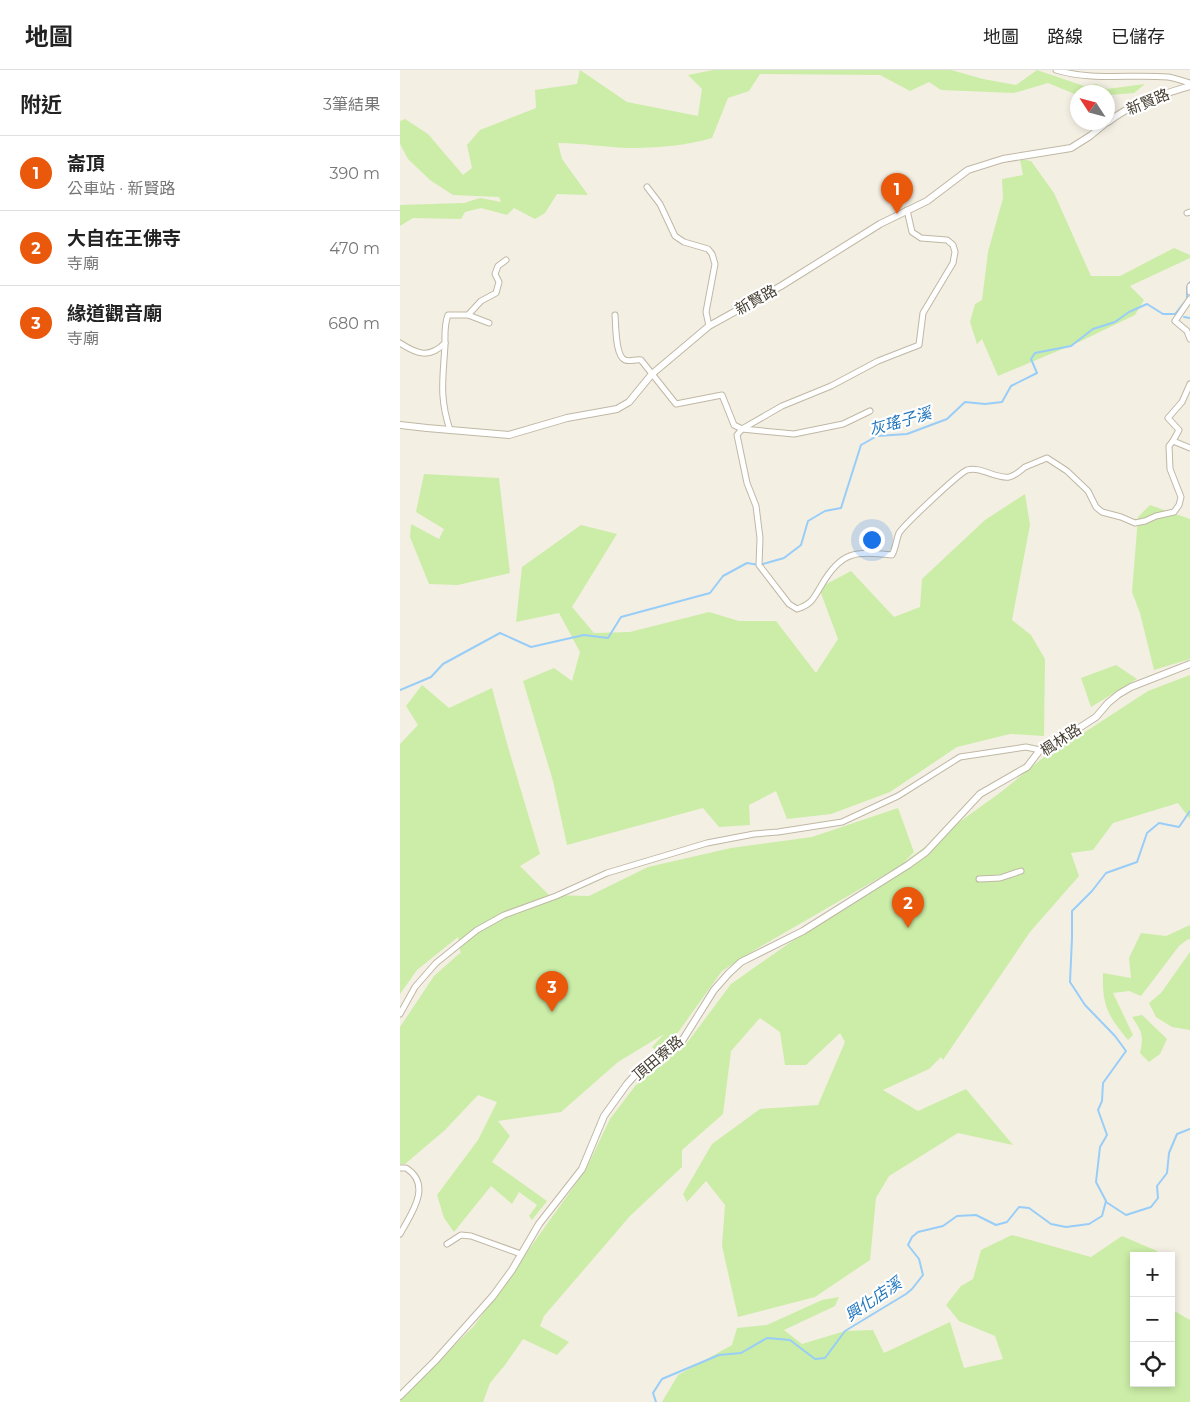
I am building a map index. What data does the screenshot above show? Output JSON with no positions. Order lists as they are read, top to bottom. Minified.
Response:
{"streets":{"street":["新賢路","楓林路","頂田寮路"]},"crossings":[["楓林路","頂田寮路"]],"water":["灰瑤子溪","興化店溪"],"north":"top left","page":{"header":"地圖","nav":["地圖","路線","已儲存"],"heading":["附近","3筆結果"],"list":[{"mark":"1","name":"崙頂","note":"公車站 · 新賢路","value":"390 m"},{"mark":"2","name":"大自在王佛寺","note":"寺廟","value":"470 m"},{"mark":"3","name":"緣道觀音廟","note":"寺廟","value":"680 m"}],"pins":["1","2","3"],"map_buttons":["+","−"]}}
